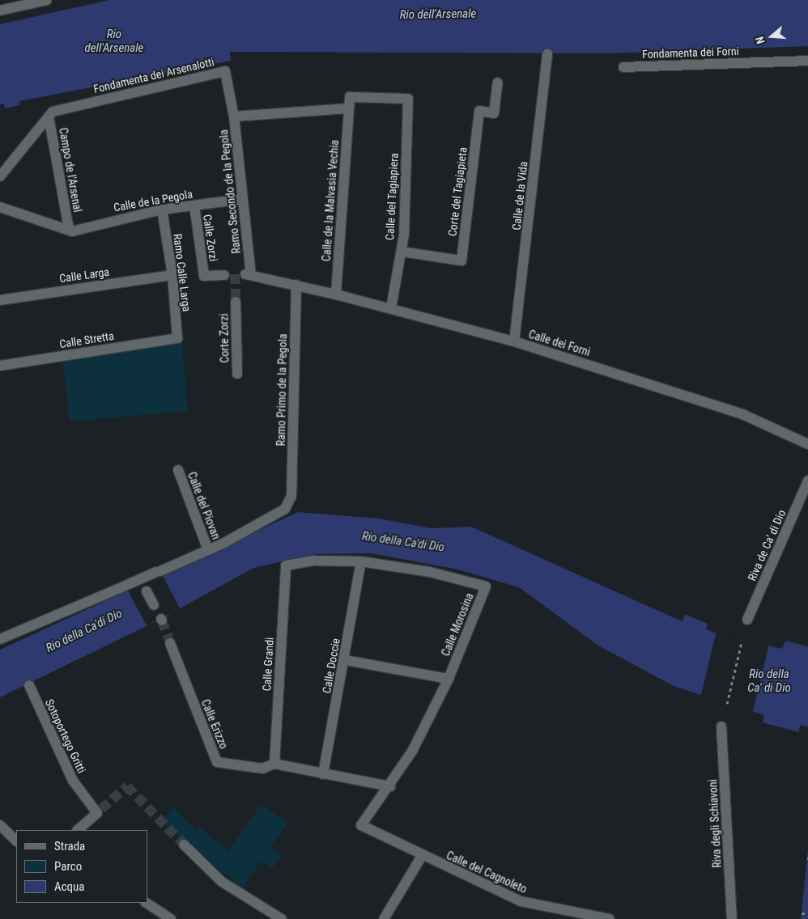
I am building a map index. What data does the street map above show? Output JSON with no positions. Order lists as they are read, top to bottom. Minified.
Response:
{"streets":{"street":["Fondamenta dei Forni","Fondamenta dei Arsenalotti","Campo de l'Arsenal","Ramo Secondo de la Pegola","Corte del Tagiapieta","Calle de la Vida","Calle del Tagiapiera","Calle de la Pegola","Calle de la Malvasia Vechia","Calle Zorzi","Ramo Calle Larga","Calle Larga","Corte Zorzi","Calle Stretta","Calle dei Forni","Ramo Primo de la Pegola","Calle del Piovan","Riva de Ca' di Dio","Calle Morosina","Calle Grandi","Calle Doccie","Calle Erizzo","Sotoportego Gritti","Riva degli Schiavoni","Calle del Cagnoleto"]},"crossings":[["Fondamenta dei Arsenalotti","Campo de l'Arsenal"],["Fondamenta dei Arsenalotti","Ramo Secondo de la Pegola"],["Campo de l'Arsenal","Calle de la Pegola"],["Ramo Secondo de la Pegola","Calle de la Pegola"],["Ramo Secondo de la Pegola","Calle dei Forni"],["Ramo Secondo de la Pegola","Ramo Primo de la Pegola"],["Corte del Tagiapieta","Calle del Tagiapiera"],["Calle de la Vida","Calle dei Forni"],["Calle del Tagiapiera","Calle de la Malvasia Vechia"],["Calle del Tagiapiera","Calle dei Forni"],["Calle de la Pegola","Calle Zorzi"],["Calle de la Pegola","Ramo Calle Larga"],["Calle de la Malvasia Vechia","Calle dei Forni"],["Ramo Calle Larga","Calle Larga"],["Ramo Calle Larga","Calle Stretta"],["Calle dei Forni","Ramo Primo de la Pegola"],["Ramo Primo de la Pegola","Calle del Piovan"],["Calle Morosina","Calle Grandi"],["Calle Morosina","Calle Doccie"],["Calle Morosina","Calle Erizzo"],["Calle Morosina","Calle del Cagnoleto"],["Calle Grandi","Calle Erizzo"],["Calle Doccie","Calle Erizzo"]],"water":["Rio dell'Arsenale","Rio della Ca'di Dio","Rio della Ca' di Dio"],"legend":["Strada","Parco","Acqua"],"north":"left"}
